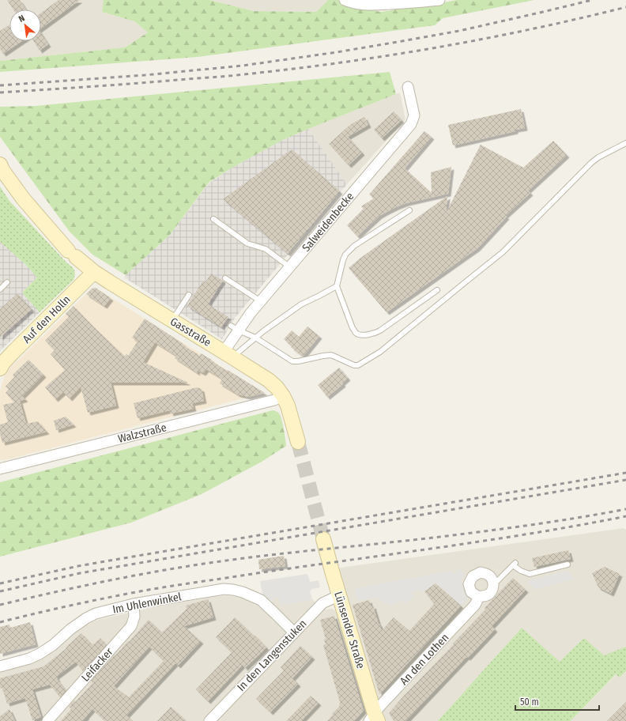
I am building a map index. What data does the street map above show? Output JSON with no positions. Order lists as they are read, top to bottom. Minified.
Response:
{"streets":{"street":["Salweidenbecke","Auf den Holln","Gasstraße","Walzstraße","Im Uhlenwinkel","Lünsender Straße","In den Langenstuken","An den Lothen","Leifacker"]},"crossings":[["Salweidenbecke","Gasstraße"],["Auf den Holln","Gasstraße"],["Gasstraße","Walzstraße"],["Im Uhlenwinkel","In den Langenstuken"],["Im Uhlenwinkel","Leifacker"],["Lünsender Straße","In den Langenstuken"],["Lünsender Straße","An den Lothen"]],"scale_bar":"50 m","north":"top left"}
